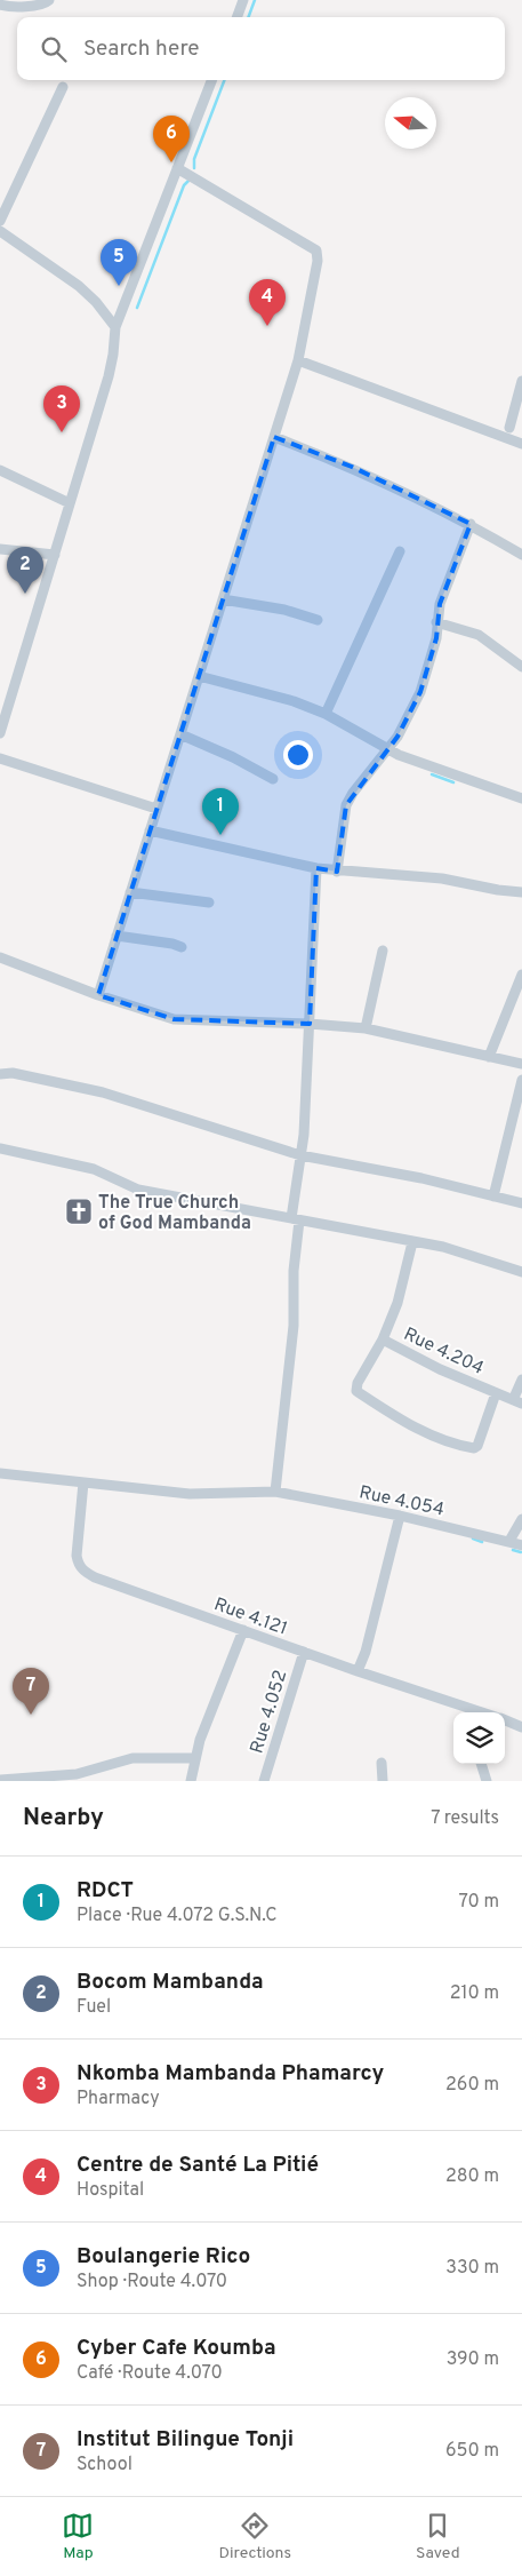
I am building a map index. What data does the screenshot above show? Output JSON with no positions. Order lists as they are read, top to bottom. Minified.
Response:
{"streets":{"street":["Rue 4.204","Rue 4.054","Rue 4.121","Rue 4.052"]},"crossings":[["Rue 4.054","Rue 4.121"],["Rue 4.121","Rue 4.052"]],"places":{"church":["The True Church of God Mambanda"]},"north":"left","page":{"search":"Search here","pins":["6","5","4","3","2","1","7"],"heading":["Nearby","7 results"],"list":[{"mark":"1","name":"RDCT","note":"Place · Rue 4.072 G.S.N.C","value":"70 m"},{"mark":"2","name":"Bocom Mambanda","note":"Fuel","value":"210 m"},{"mark":"3","name":"Nkomba Mambanda Phamarcy","note":"Pharmacy","value":"260 m"},{"mark":"4","name":"Centre de Santé La Pitié","note":"Hospital","value":"280 m"},{"mark":"5","name":"Boulangerie Rico","note":"Shop · Route 4.070","value":"330 m"},{"mark":"6","name":"Cyber Cafe Koumba","note":"Café · Route 4.070","value":"390 m"},{"mark":"7","name":"Institut Bilingue Tonji","note":"School","value":"650 m"}],"nav":["Map","Directions","Saved"]}}
